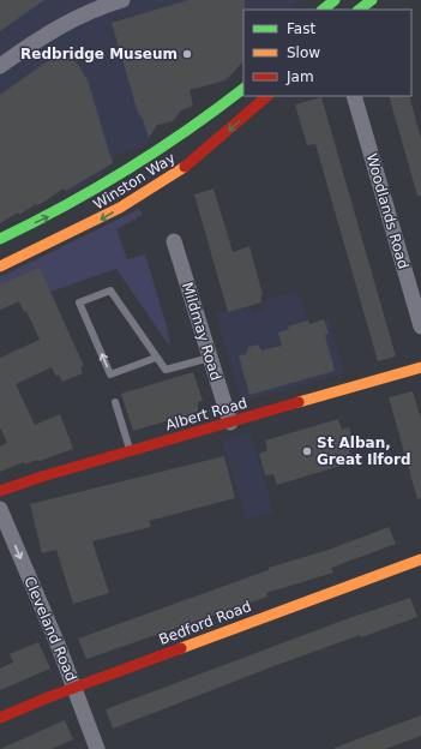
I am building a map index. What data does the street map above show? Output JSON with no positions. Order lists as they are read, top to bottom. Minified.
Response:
{"streets":{"street":["Winston Way","Woodlands Road","Mildmay Road","Albert Road","Bedford Road","Cleveland Road"]},"crossings":[["Mildmay Road","Albert Road"],["Bedford Road","Cleveland Road"]],"one_way":["Cleveland Road"],"places":["Redbridge Museum","St Alban, Great Ilford"],"legend":["Fast","Slow","Jam"]}
